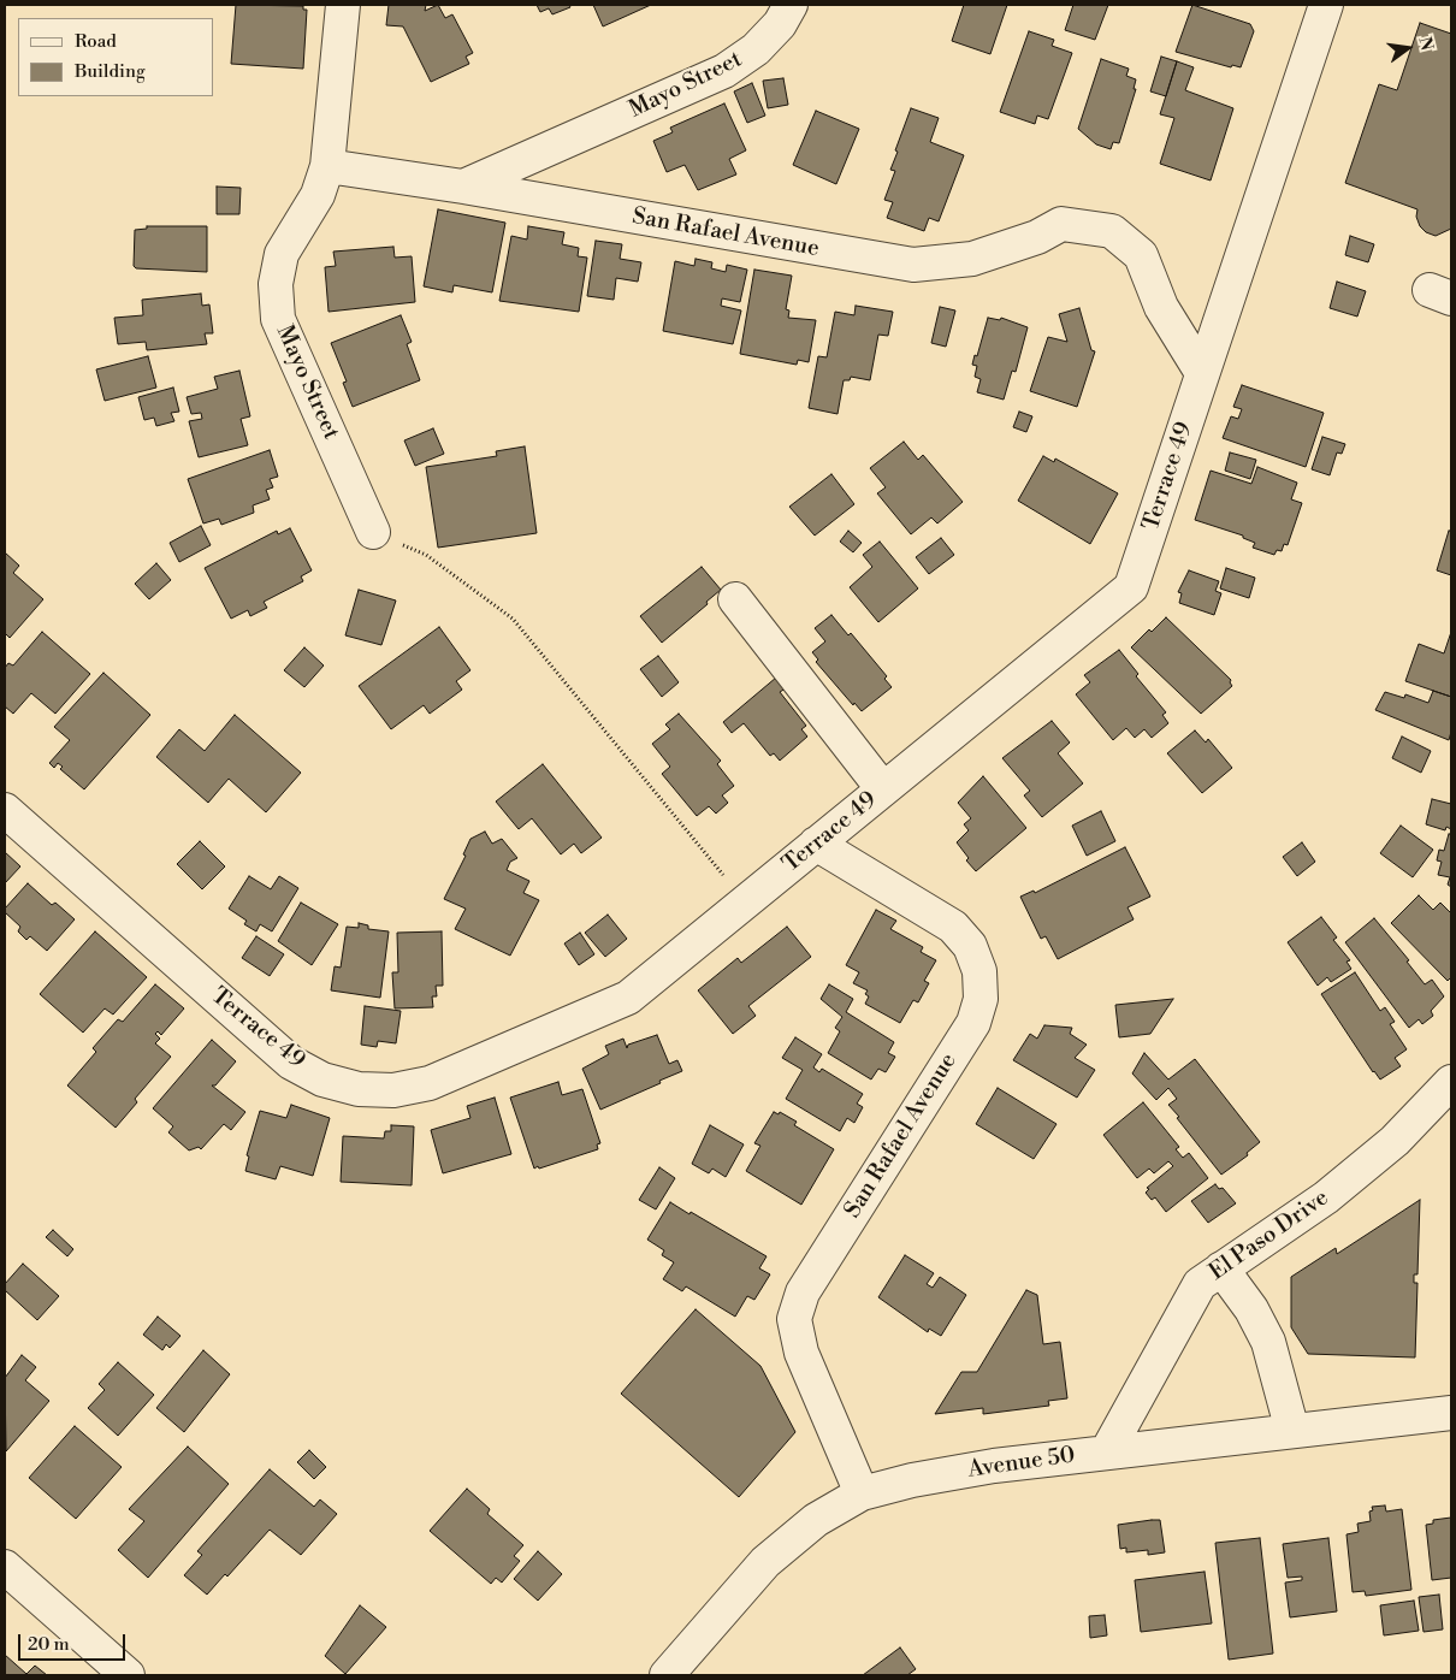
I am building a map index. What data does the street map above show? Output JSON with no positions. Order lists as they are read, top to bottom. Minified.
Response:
{"streets":{"street":["Mayo Street","San Rafael Avenue","Terrace 49","El Paso Drive","Avenue 50"]},"crossings":[["Mayo Street","San Rafael Avenue"],["San Rafael Avenue","Terrace 49"],["San Rafael Avenue","Avenue 50"],["El Paso Drive","Avenue 50"]],"legend":["Road","Building"],"scale_bar":"20 m","north":"right"}
